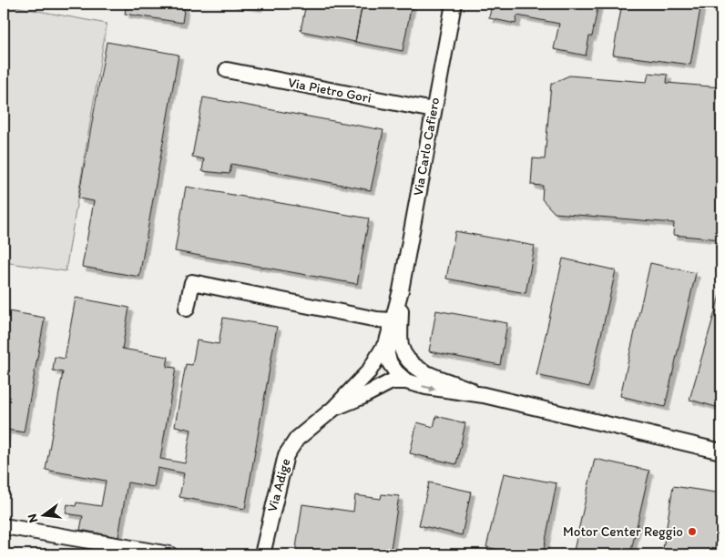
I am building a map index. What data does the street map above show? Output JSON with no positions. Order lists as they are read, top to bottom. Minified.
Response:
{"streets":{"street":["Via Pietro Gori","Via Carlo Cafiero","Via Adige"]},"crossings":[["Via Pietro Gori","Via Carlo Cafiero"],["Via Carlo Cafiero","Via Adige"]],"places":["Motor Center Reggio"],"north":"left"}
